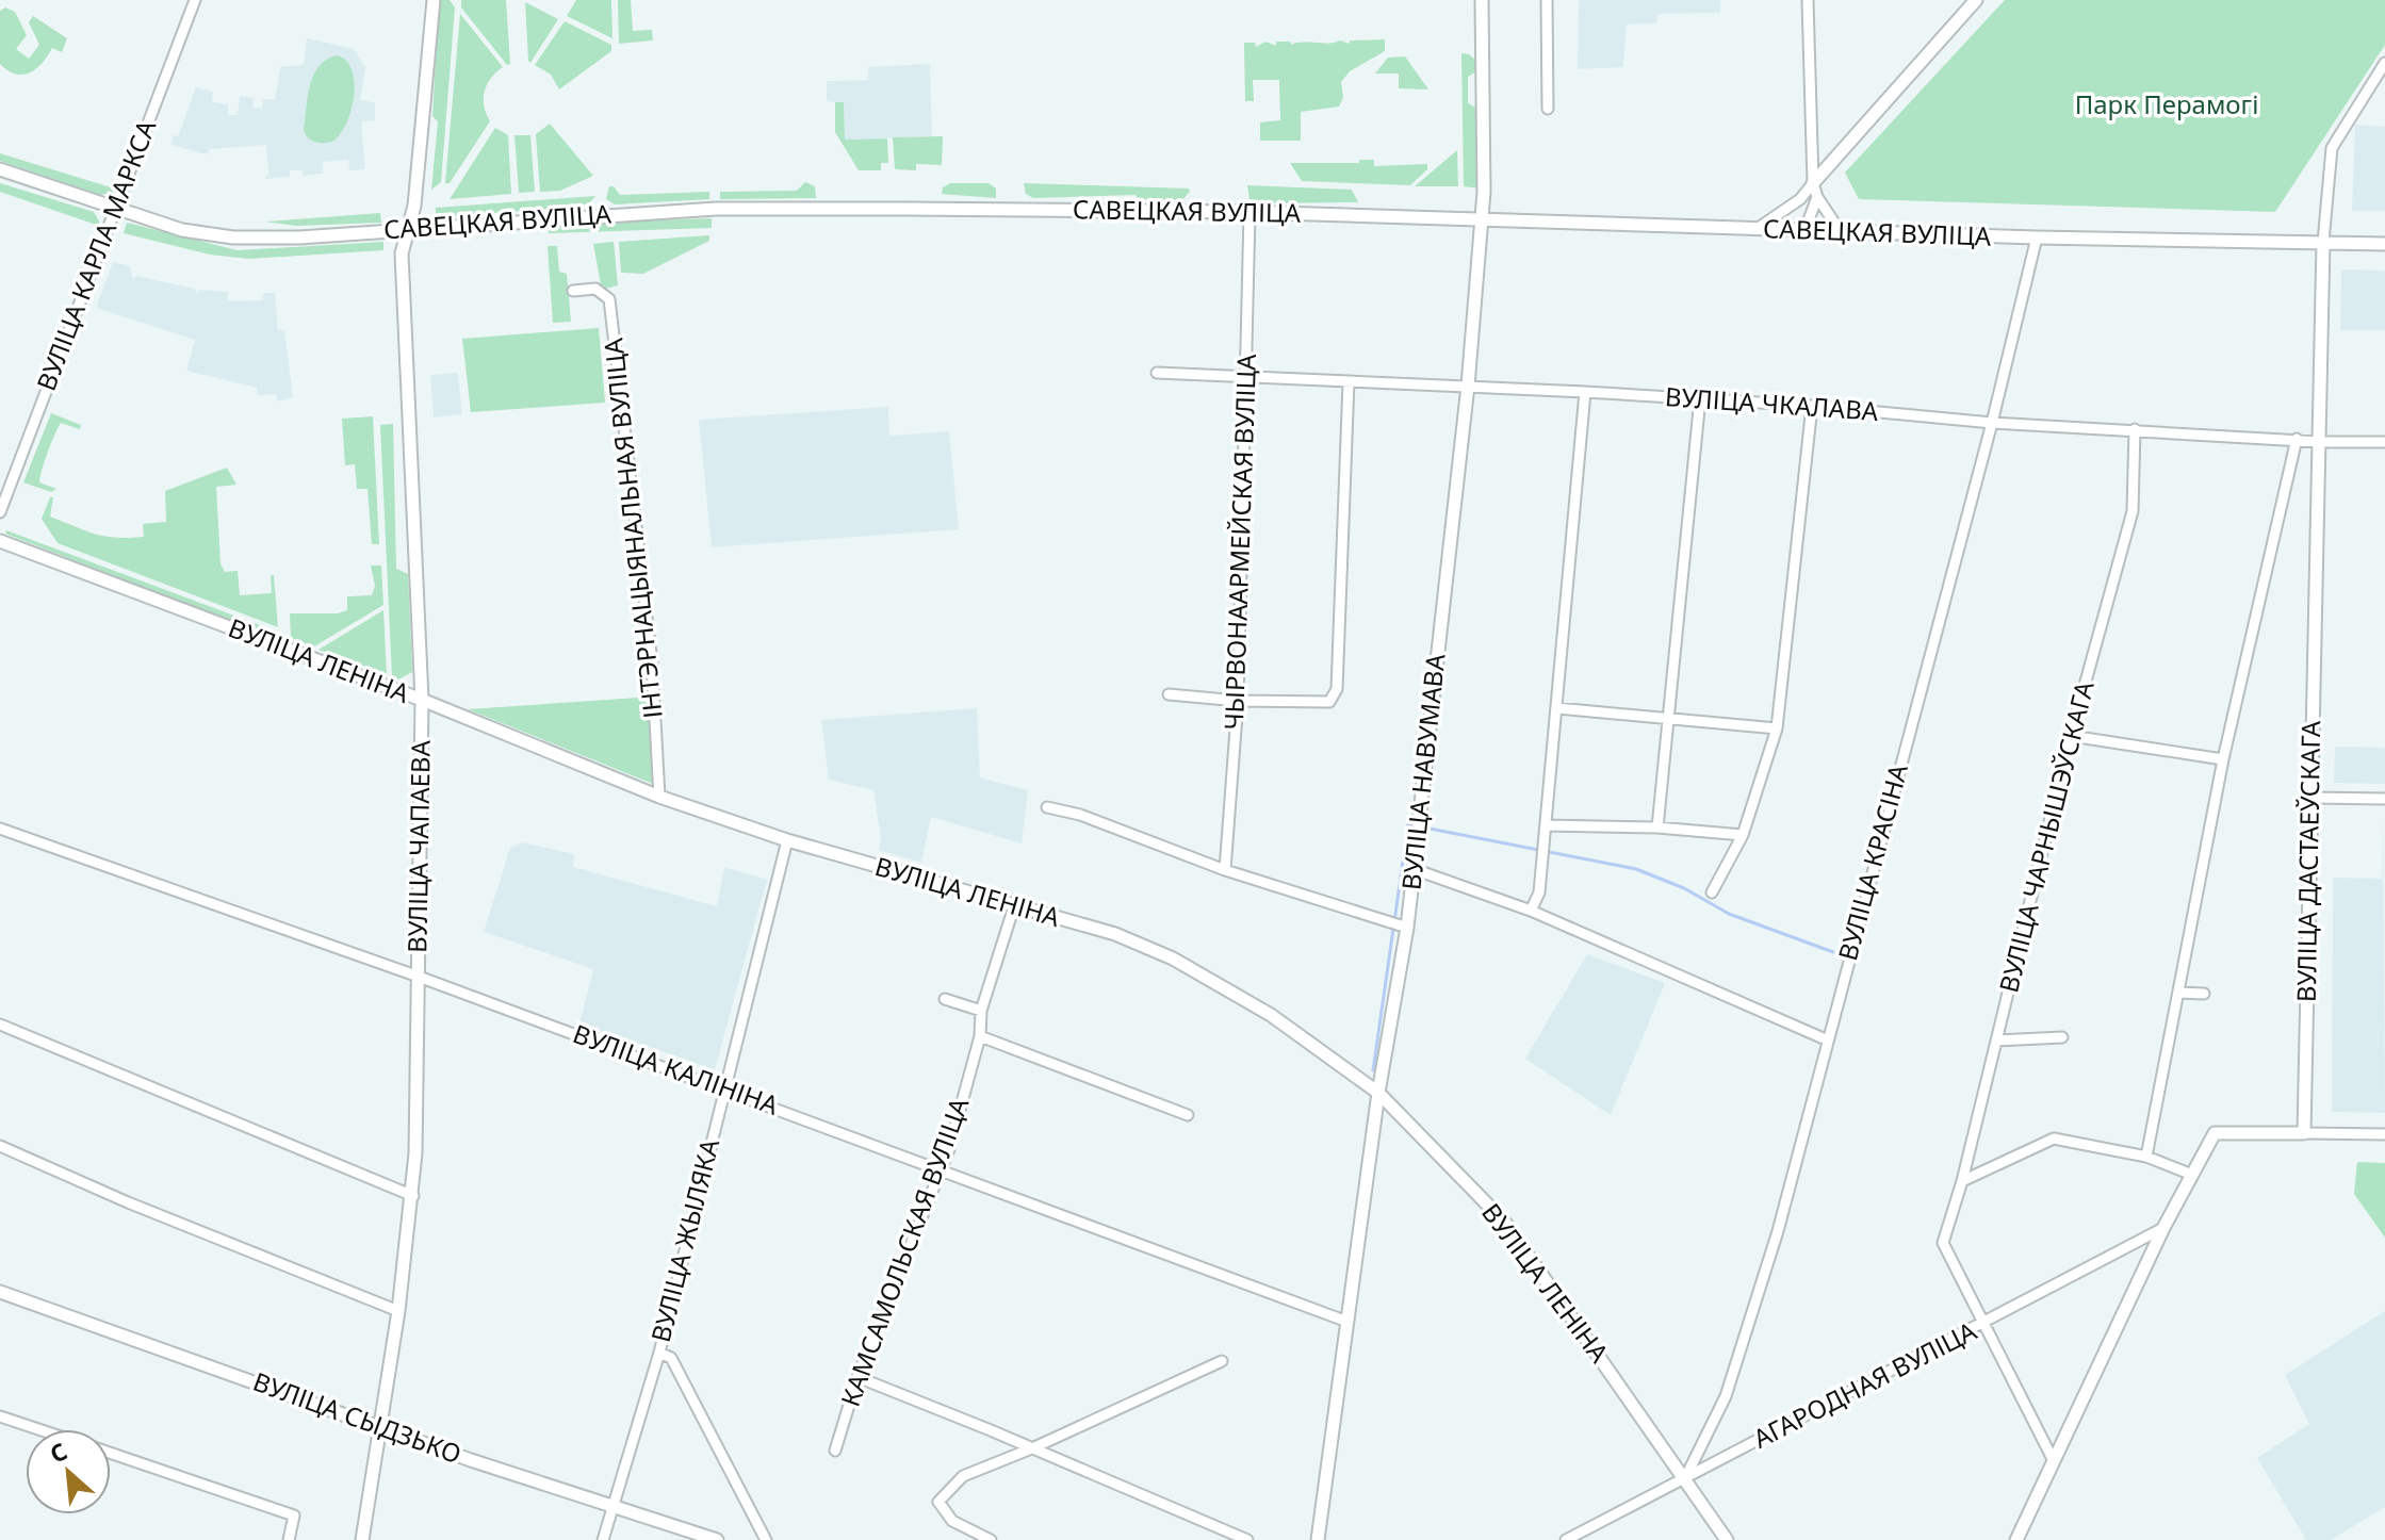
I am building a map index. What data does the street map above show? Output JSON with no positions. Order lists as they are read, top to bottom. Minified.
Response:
{"streets":{"street":["САВЕЦКАЯ ВУЛІЦА","ВУЛІЦА КАРЛА МАРКСА","ВУЛІЦА ЧКАЛАВА","ІНТЭРНАЦЫЯНАЛЬНАЯ ВУЛІЦА","ЧЫРВОНААРМЕЙСКАЯ ВУЛІЦА","ВУЛІЦА ЛЕНІНА","ВУЛІЦА НАВУМАВА","ВУЛІЦА ЧАРНЫШЭЎСКАГА","ВУЛІЦА ЧАПАЕВА","ВУЛІЦА ДАСТАЕЎСКАГА","ВУЛІЦА КРАСІНА","ВУЛІЦА КАЛІНІНА","ВУЛІЦА ЖЫЛЯКА","КАМСАМОЛЬСКАЯ ВУЛІЦА","АГАРОДНАЯ ВУЛІЦА","ВУЛІЦА СЫДЗЬКО"]},"crossings":[["САВЕЦКАЯ ВУЛІЦА","ВУЛІЦА КАРЛА МАРКСА"],["САВЕЦКАЯ ВУЛІЦА","ЧЫРВОНААРМЕЙСКАЯ ВУЛІЦА"],["САВЕЦКАЯ ВУЛІЦА","ВУЛІЦА НАВУМАВА"],["САВЕЦКАЯ ВУЛІЦА","ВУЛІЦА ЧАПАЕВА"],["САВЕЦКАЯ ВУЛІЦА","ВУЛІЦА ДАСТАЕЎСКАГА"],["САВЕЦКАЯ ВУЛІЦА","ВУЛІЦА КРАСІНА"],["ВУЛІЦА ЧКАЛАВА","ЧЫРВОНААРМЕЙСКАЯ ВУЛІЦА"],["ВУЛІЦА ЧКАЛАВА","ВУЛІЦА НАВУМАВА"],["ВУЛІЦА ЧКАЛАВА","ВУЛІЦА ЧАРНЫШЭЎСКАГА"],["ВУЛІЦА ЧКАЛАВА","ВУЛІЦА ДАСТАЕЎСКАГА"],["ВУЛІЦА ЧКАЛАВА","ВУЛІЦА КРАСІНА"],["ІНТЭРНАЦЫЯНАЛЬНАЯ ВУЛІЦА","ВУЛІЦА ЛЕНІНА"],["ВУЛІЦА ЛЕНІНА","ВУЛІЦА НАВУМАВА"],["ВУЛІЦА ЛЕНІНА","ВУЛІЦА ЧАПАЕВА"],["ВУЛІЦА ЛЕНІНА","ВУЛІЦА КРАСІНА"],["ВУЛІЦА ЛЕНІНА","ВУЛІЦА ЖЫЛЯКА"],["ВУЛІЦА ЛЕНІНА","КАМСАМОЛЬСКАЯ ВУЛІЦА"],["ВУЛІЦА ЛЕНІНА","АГАРОДНАЯ ВУЛІЦА"],["ВУЛІЦА НАВУМАВА","ВУЛІЦА КАЛІНІНА"],["ВУЛІЦА ЧАРНЫШЭЎСКАГА","АГАРОДНАЯ ВУЛІЦА"],["ВУЛІЦА ЧАПАЕВА","ВУЛІЦА КАЛІНІНА"],["ВУЛІЦА ЧАПАЕВА","ВУЛІЦА СЫДЗЬКО"],["ВУЛІЦА КРАСІНА","АГАРОДНАЯ ВУЛІЦА"],["ВУЛІЦА КАЛІНІНА","ВУЛІЦА ЖЫЛЯКА"],["ВУЛІЦА КАЛІНІНА","КАМСАМОЛЬСКАЯ ВУЛІЦА"],["ВУЛІЦА ЖЫЛЯКА","ВУЛІЦА СЫДЗЬКО"]],"parks":["Парк Перамогі"],"north":"top left"}
